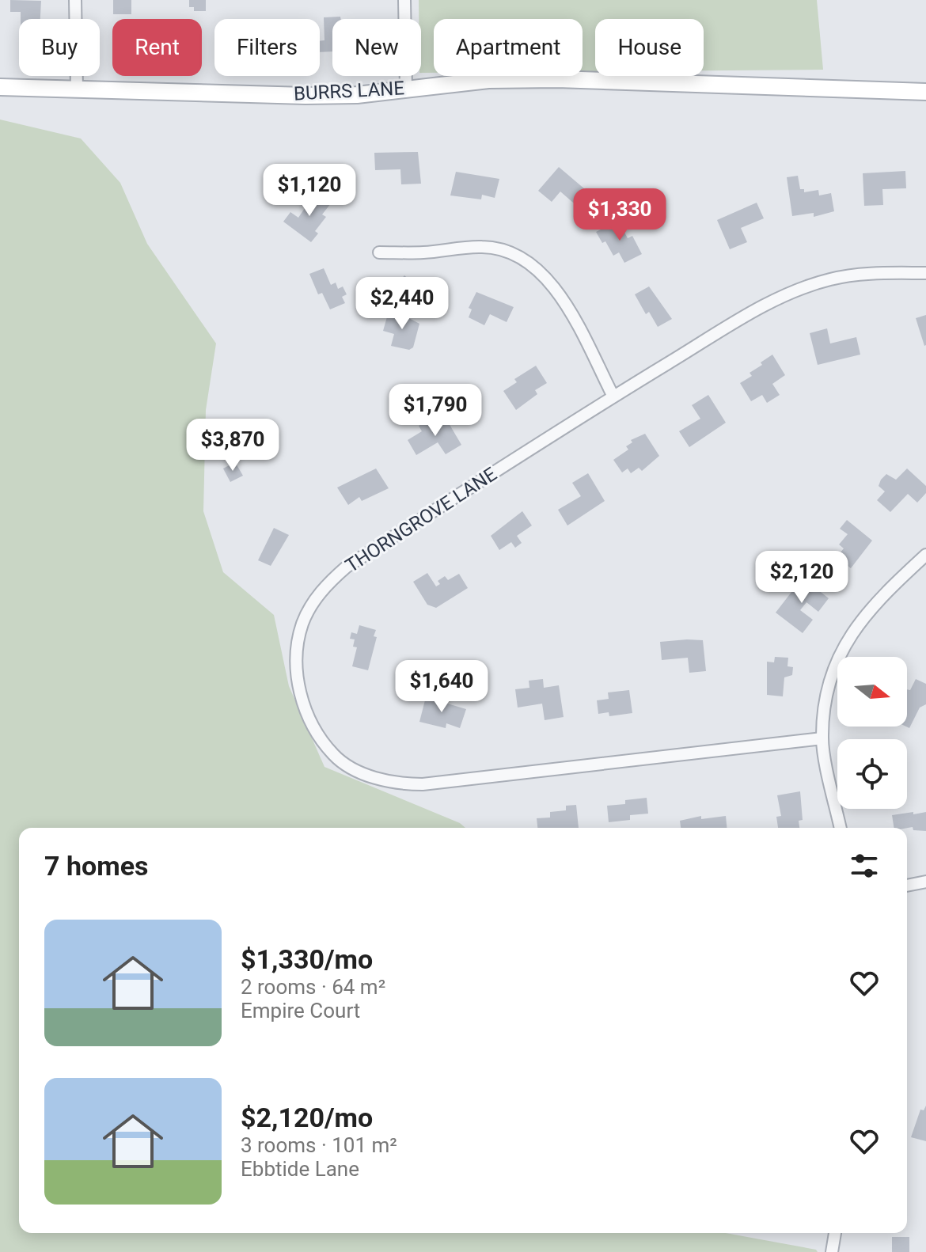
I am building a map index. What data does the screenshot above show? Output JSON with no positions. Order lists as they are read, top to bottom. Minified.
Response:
{"streets":{"street":["BURRS LANE","THORNGROVE LANE"]},"north":"right","page":{"chip":["Buy","Rent","Filters","New","Apartment","House"],"price":["$1,120","$1,330","$2,440","$1,790","$3,870","$2,120","$1,640"],"heading":"7 homes","list":[{"name":"$1,330/mo","note":"2 rooms · 64 m² · Empire Court"},{"name":"$2,120/mo","note":"3 rooms · 101 m² · Ebbtide Lane"}]}}
